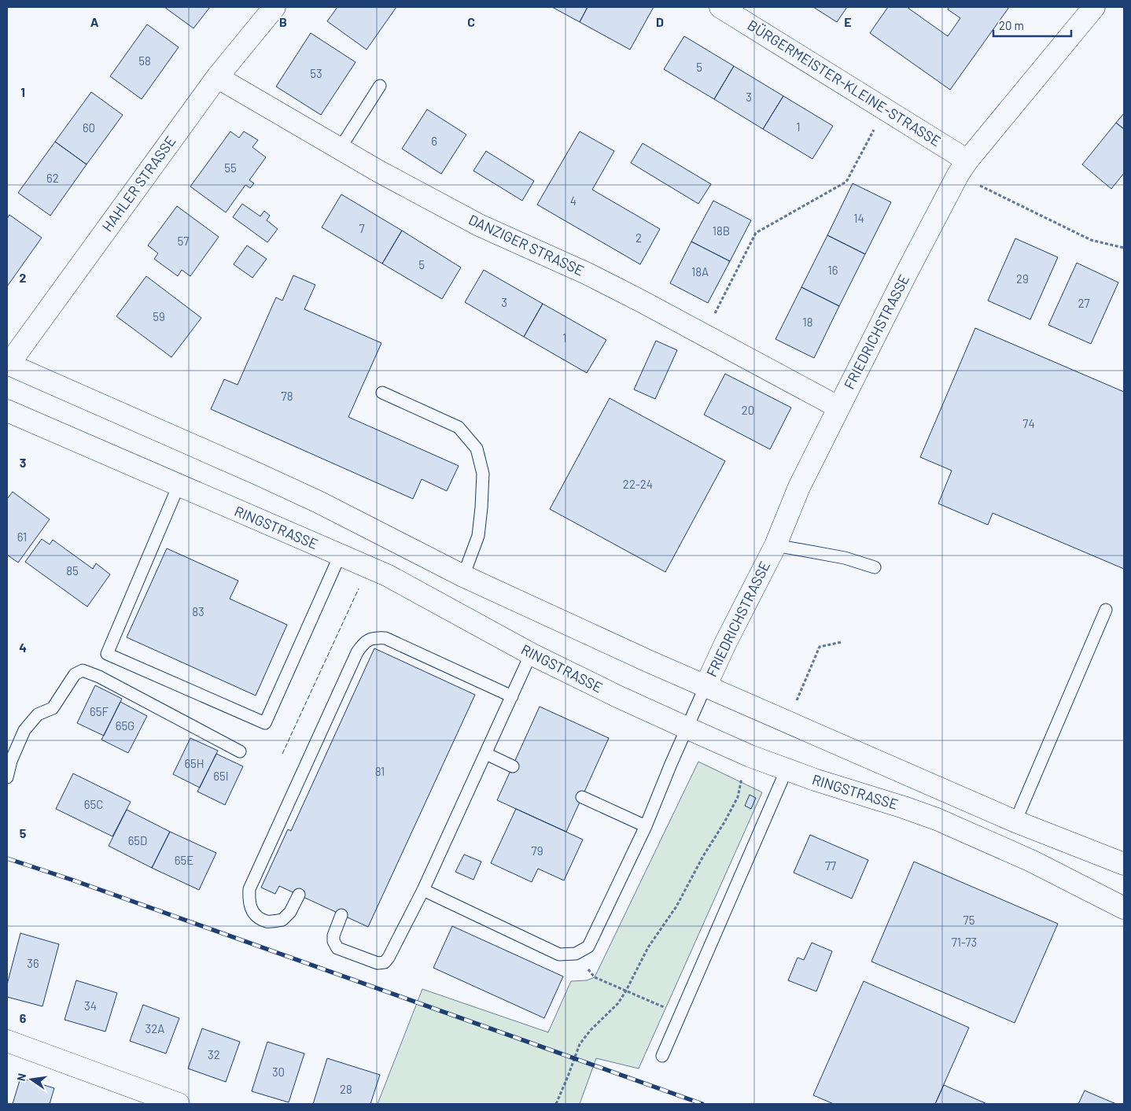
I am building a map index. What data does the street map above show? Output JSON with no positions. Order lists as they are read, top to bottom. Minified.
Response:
{"streets":{"main road":["BÜRGERMEISTER-KLEINE-STRASSE","HAHLER STRASSE","DANZIGER STRASSE","FRIEDRICHSTRASSE","RINGSTRASSE"]},"crossings":[["BÜRGERMEISTER-KLEINE-STRASSE","FRIEDRICHSTRASSE"],["HAHLER STRASSE","DANZIGER STRASSE"],["DANZIGER STRASSE","FRIEDRICHSTRASSE"]],"house_numbers":["58","5","53","3","1","60","6","55","62","4","14","7","18B","2","57","5","16","18A","29","3","27","59","18","1","78","20","74","22-24","61","85","83","65F","65G","65H","81","65I","65C","65D","79","65E","77","75","71-73","36","34","32A","32","30","28"],"scale_bar":"20 m","north":"left","grid":{"columns":["A","B","C","D","E"],"rows":["1","2","3","4","5","6"]}}
